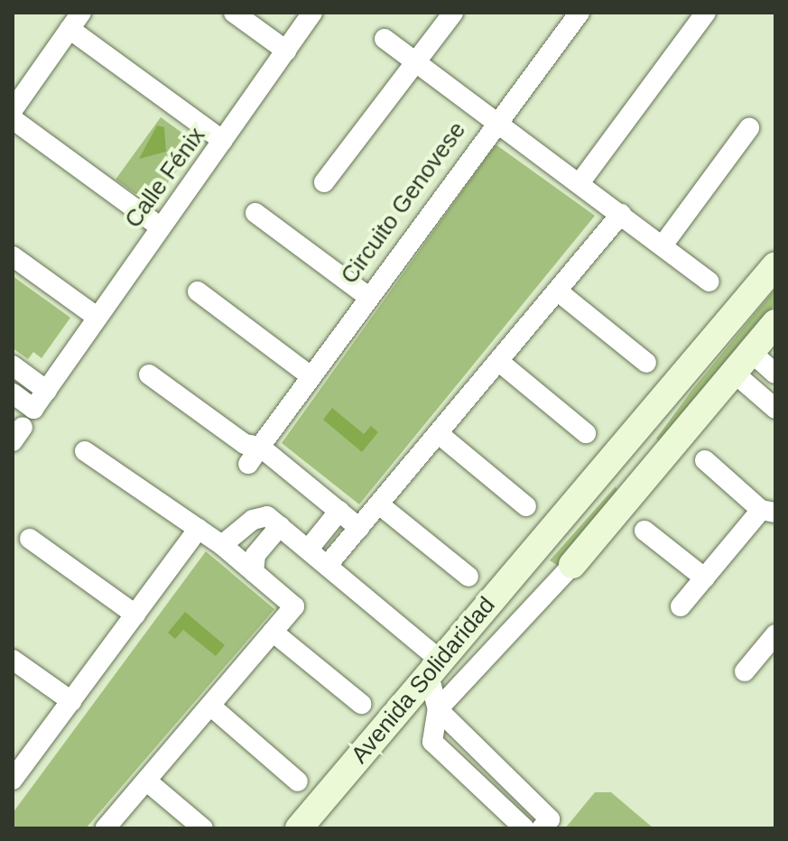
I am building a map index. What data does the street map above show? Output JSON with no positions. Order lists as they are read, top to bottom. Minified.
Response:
{"streets":{"main road":["Avenida Solidaridad"],"street":["Calle Fénix","Circuito Genovese"]}}
